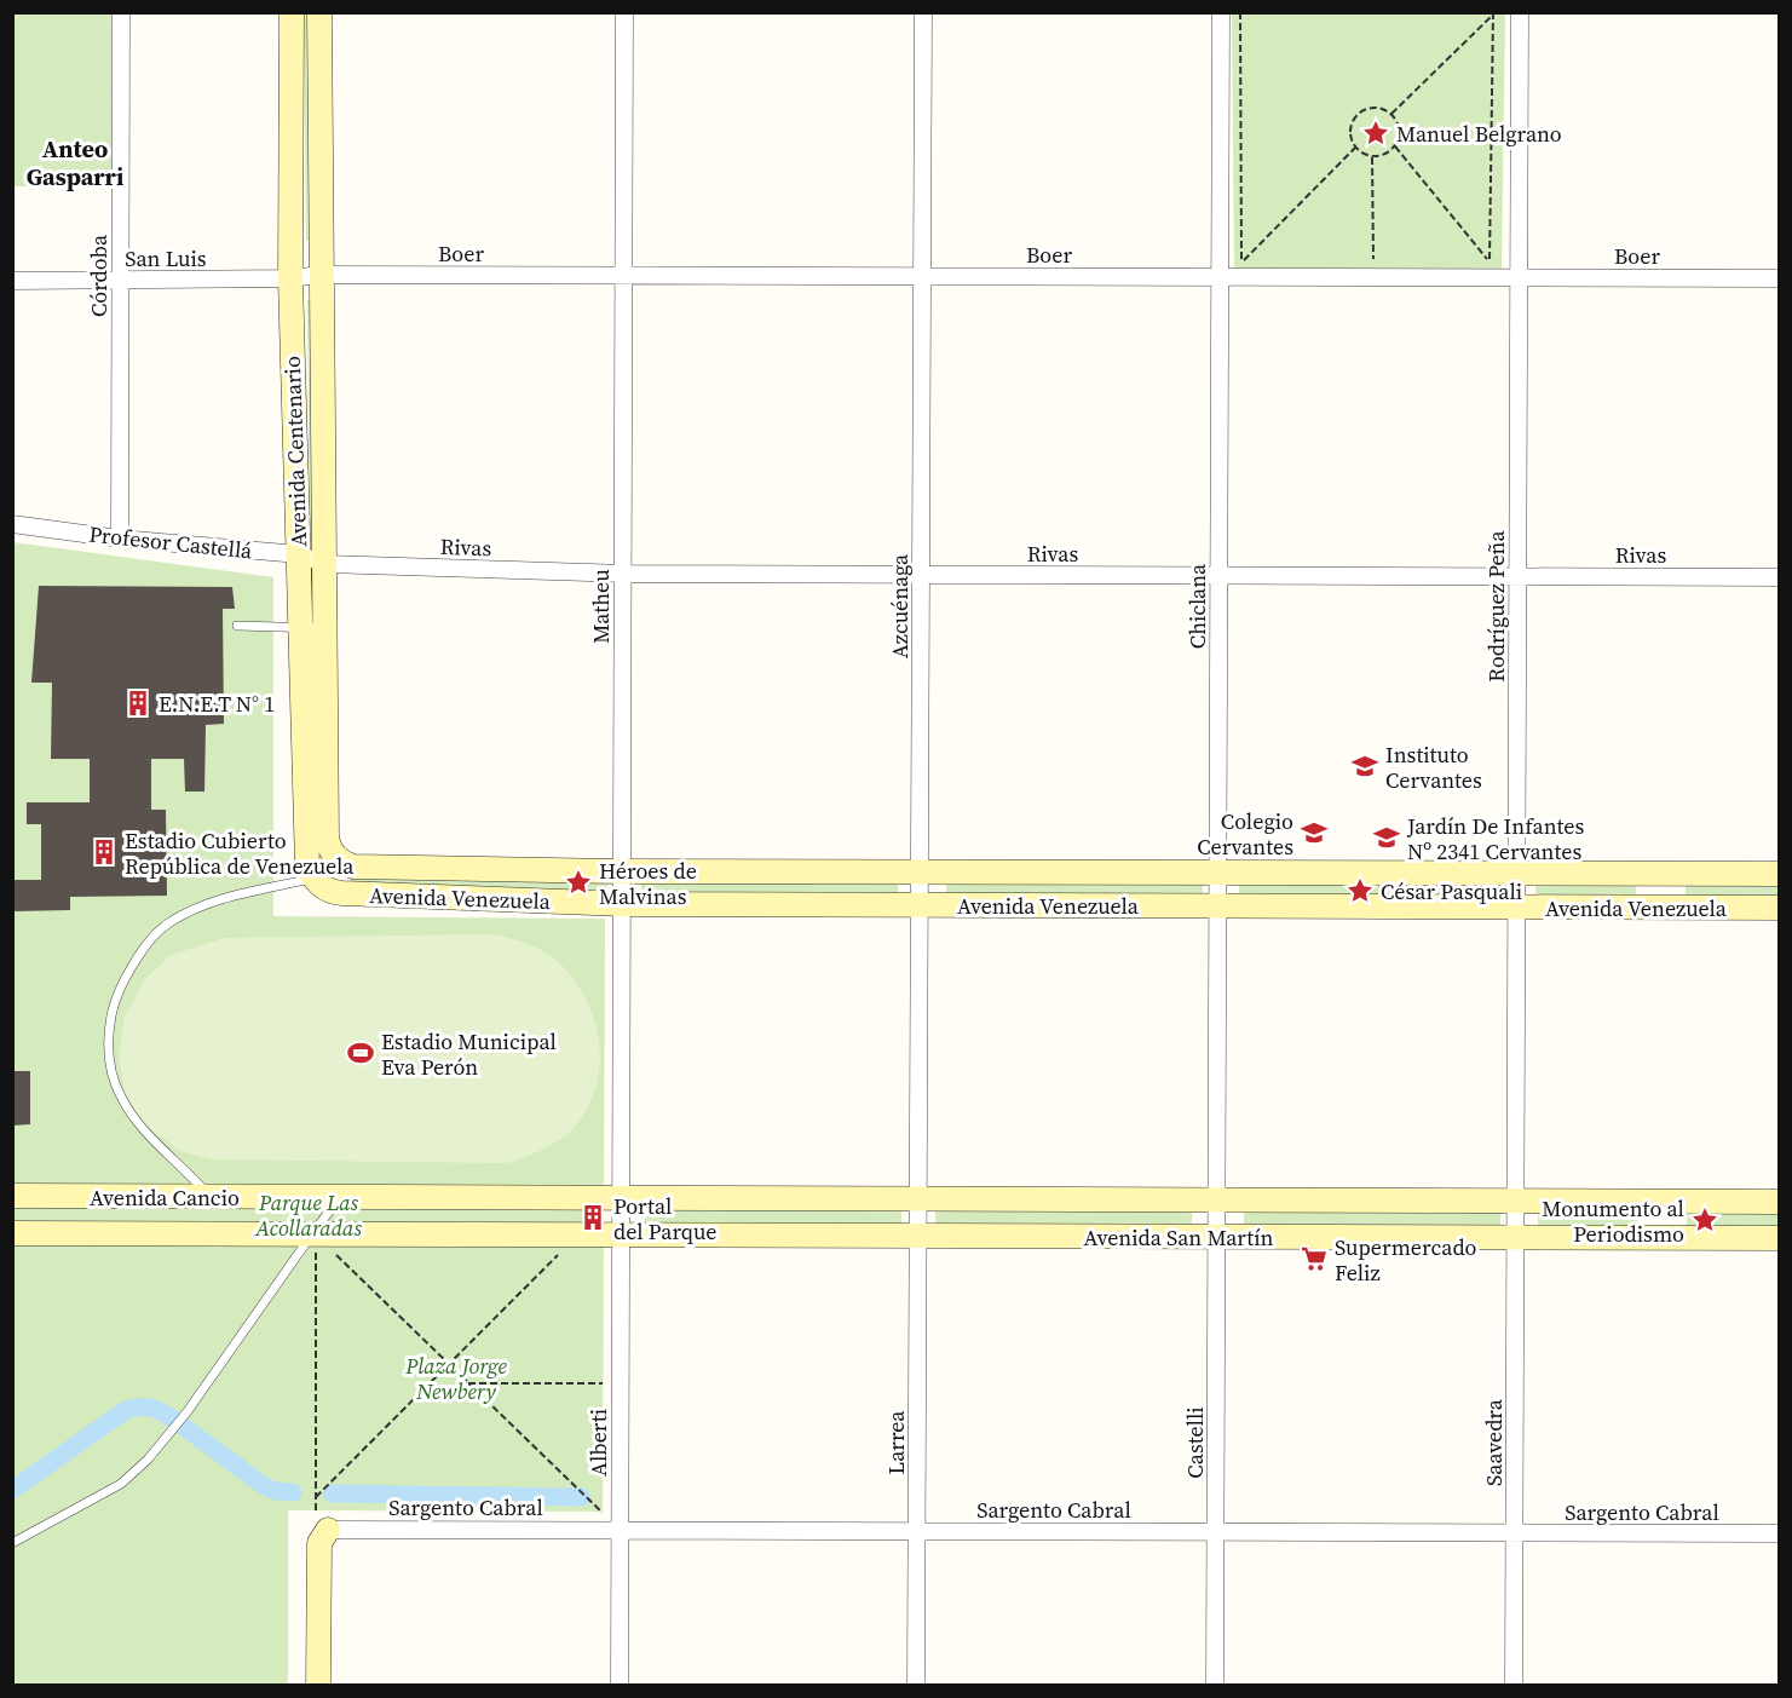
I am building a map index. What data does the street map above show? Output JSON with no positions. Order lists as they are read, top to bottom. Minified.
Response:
{"streets":{"street":["Boer","San Luis","Córdoba","Avenida Centenario","Profesor Castellá","Rivas","Matheu","Azcuénaga","Chiclana","Rodríguez Peña","Avenida Venezuela","Avenida Cancio","Avenida San Martín","Alberti","Larrea","Castelli","Saavedra","Sargento Cabral"]},"crossings":[["Boer","San Luis"],["Boer","Avenida Centenario"],["Boer","Matheu"],["Boer","Azcuénaga"],["Boer","Chiclana"],["Boer","Rodríguez Peña"],["San Luis","Córdoba"],["San Luis","Avenida Centenario"],["Córdoba","Profesor Castellá"],["Avenida Centenario","Profesor Castellá"],["Avenida Centenario","Rivas"],["Avenida Centenario","Avenida Venezuela"],["Profesor Castellá","Rivas"],["Rivas","Matheu"],["Rivas","Azcuénaga"],["Rivas","Chiclana"],["Rivas","Rodríguez Peña"],["Matheu","Avenida Venezuela"],["Matheu","Avenida Cancio"],["Matheu","Avenida San Martín"],["Matheu","Alberti"],["Azcuénaga","Avenida Venezuela"],["Azcuénaga","Avenida San Martín"],["Azcuénaga","Larrea"],["Chiclana","Avenida Venezuela"],["Chiclana","Avenida San Martín"],["Chiclana","Castelli"],["Rodríguez Peña","Avenida Venezuela"],["Rodríguez Peña","Avenida San Martín"],["Rodríguez Peña","Saavedra"],["Avenida Cancio","Avenida San Martín"],["Avenida Cancio","Alberti"],["Avenida San Martín","Alberti"],["Avenida San Martín","Larrea"],["Avenida San Martín","Castelli"],["Avenida San Martín","Saavedra"],["Alberti","Sargento Cabral"],["Larrea","Sargento Cabral"],["Castelli","Sargento Cabral"],["Saavedra","Sargento Cabral"]],"districts":["Anteo Gasparri"],"parks":["Parque Las Acollaradas","Plaza Jorge Newbery"],"places":{"place":["Manuel Belgrano","Héroes de Malvinas","César Pasquali","Monumento al Periodismo"],"building":["E.N.E.T N° 1","Estadio Cubierto República de Venezuela","Portal del Parque"],"school or university":["Instituto Cervantes","Colegio Cervantes","Jardín De Infantes Nº 2341 Cervantes"],"sports":["Estadio Municipal Eva Perón"],"supermarket":["Supermercado Feliz"]}}
